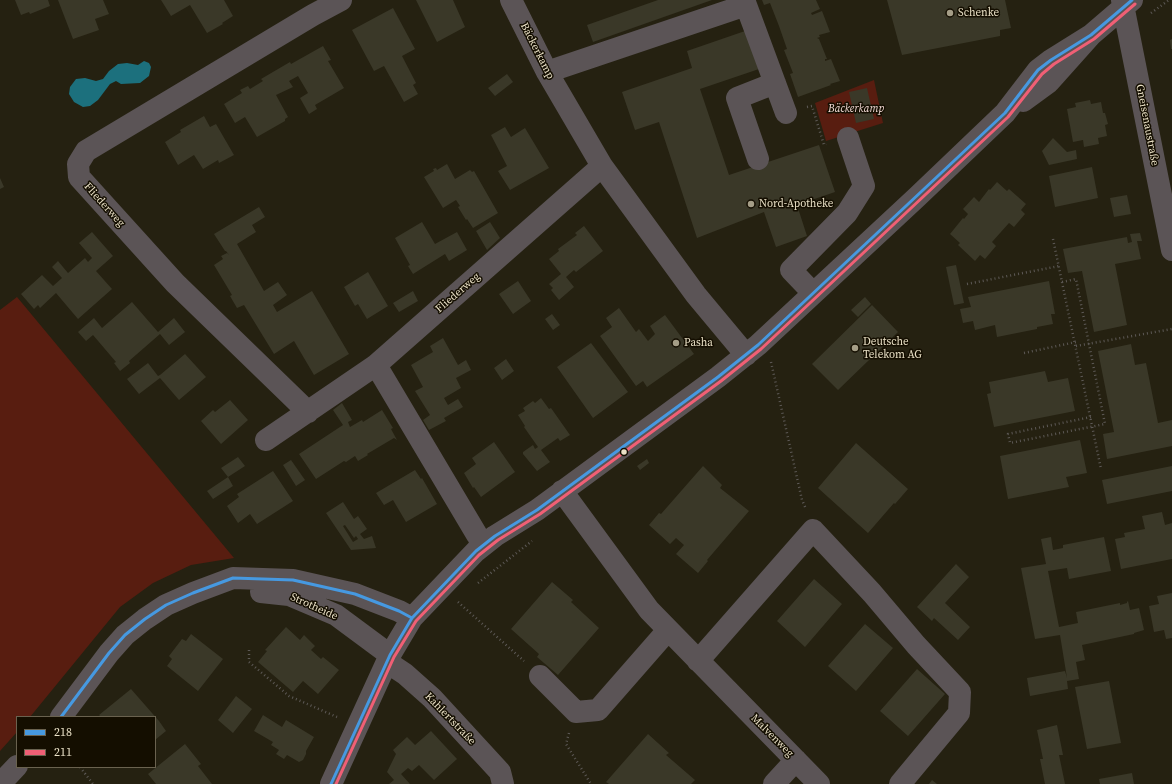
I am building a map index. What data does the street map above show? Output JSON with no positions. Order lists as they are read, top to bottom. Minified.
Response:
{"streets":{"street":["Bäckerkamp","Gneisenaustraße","Fliederweg","Strotheide","Kahlertstraße","Malvenweg"]},"crossings":[["Bäckerkamp","Fliederweg"],["Strotheide","Kahlertstraße"]],"parks":["Bäckerkamp"],"places":["Schenke","Nord-Apotheke","Pasha","Deutsche Telekom AG"],"lines":["transit line 218","transit line 211"],"legend":["218","211"]}
